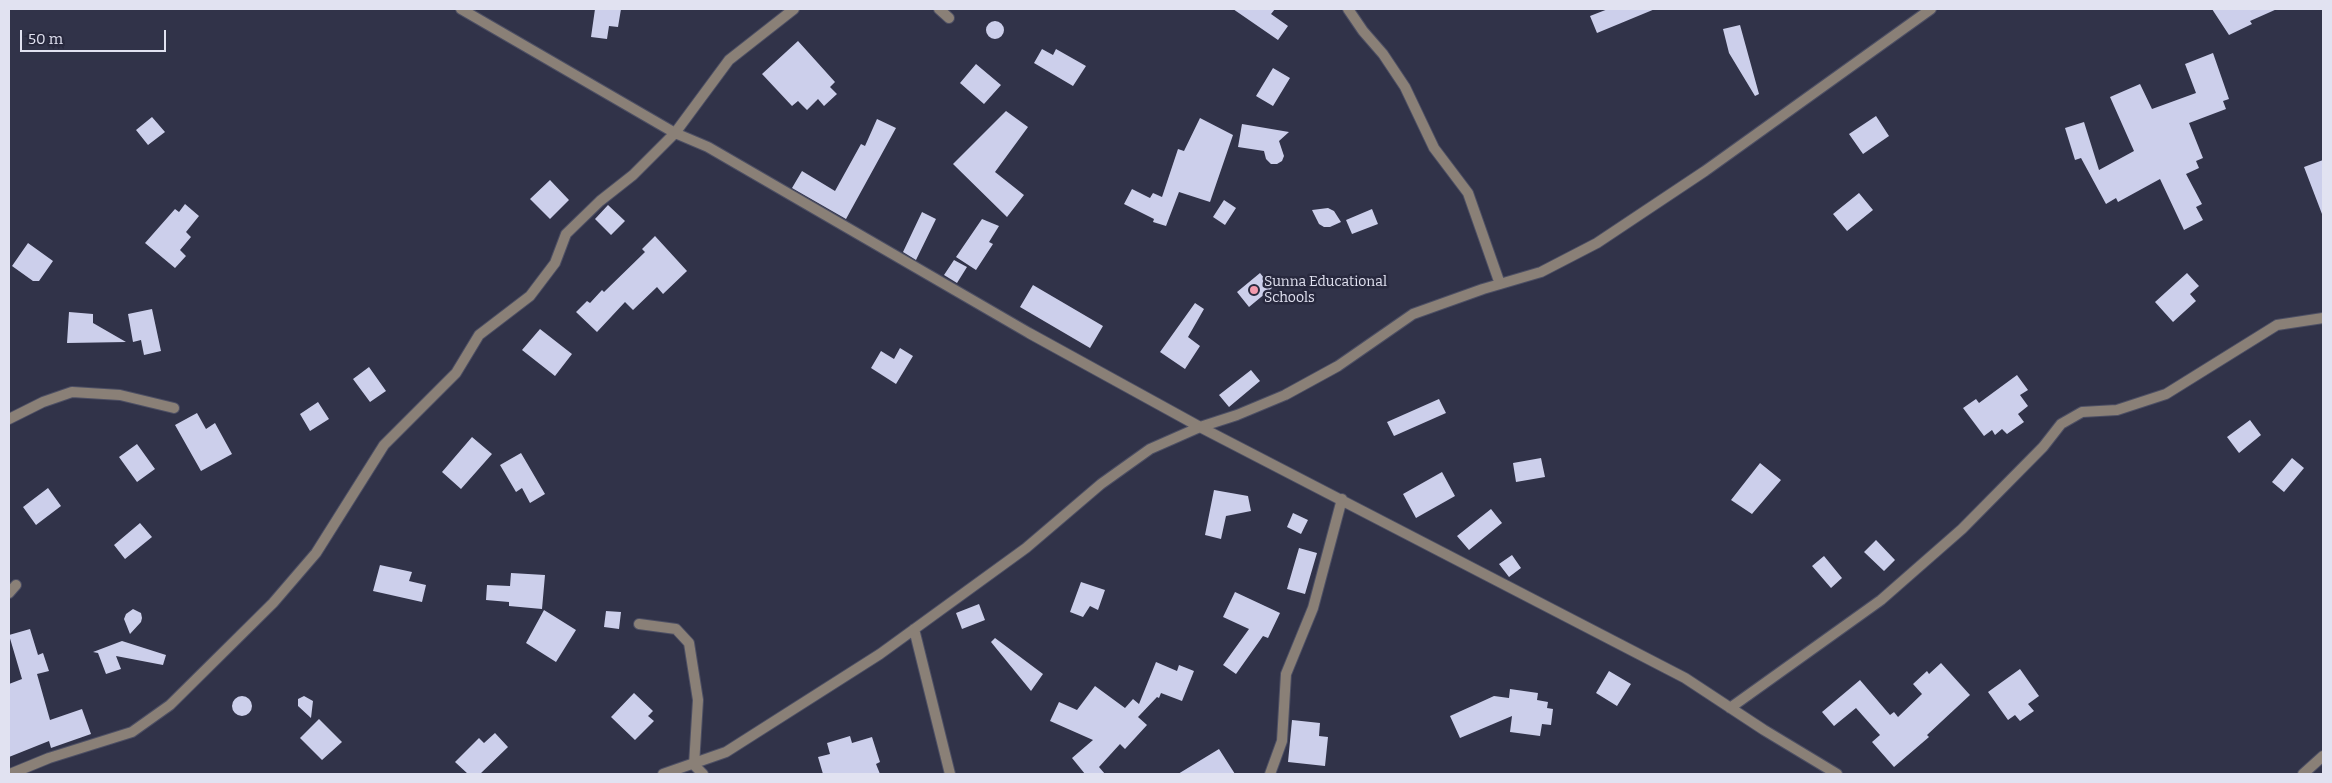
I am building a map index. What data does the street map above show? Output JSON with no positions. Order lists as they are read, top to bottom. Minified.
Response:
{"places":["Sunna Educational Schools"],"scale_bar":"50 m"}
